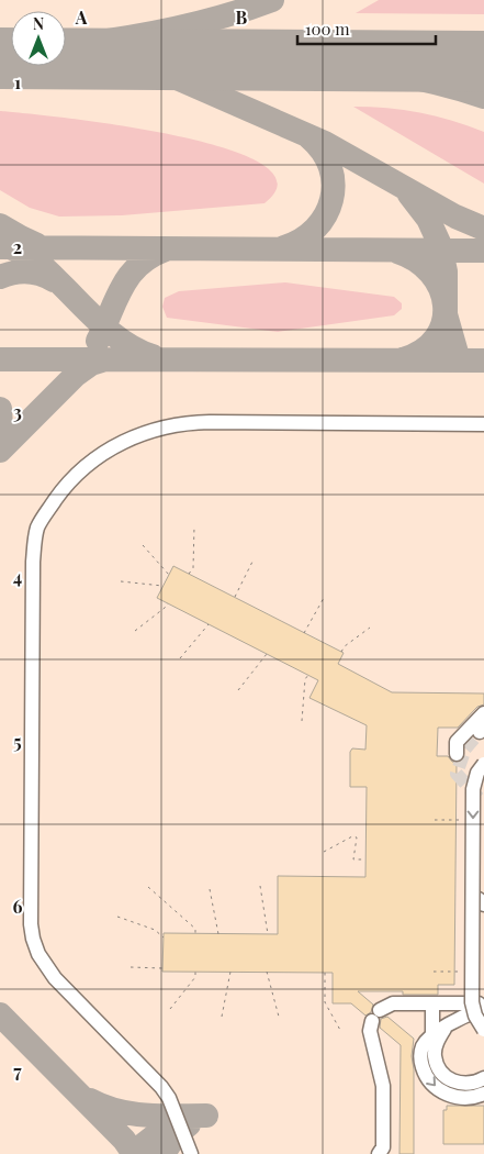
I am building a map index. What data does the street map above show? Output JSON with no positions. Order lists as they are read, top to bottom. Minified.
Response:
{"scale_bar":"100 m","north":"top","grid":{"columns":["A","B"],"rows":["1","2","3","4","5","6","7"]}}
